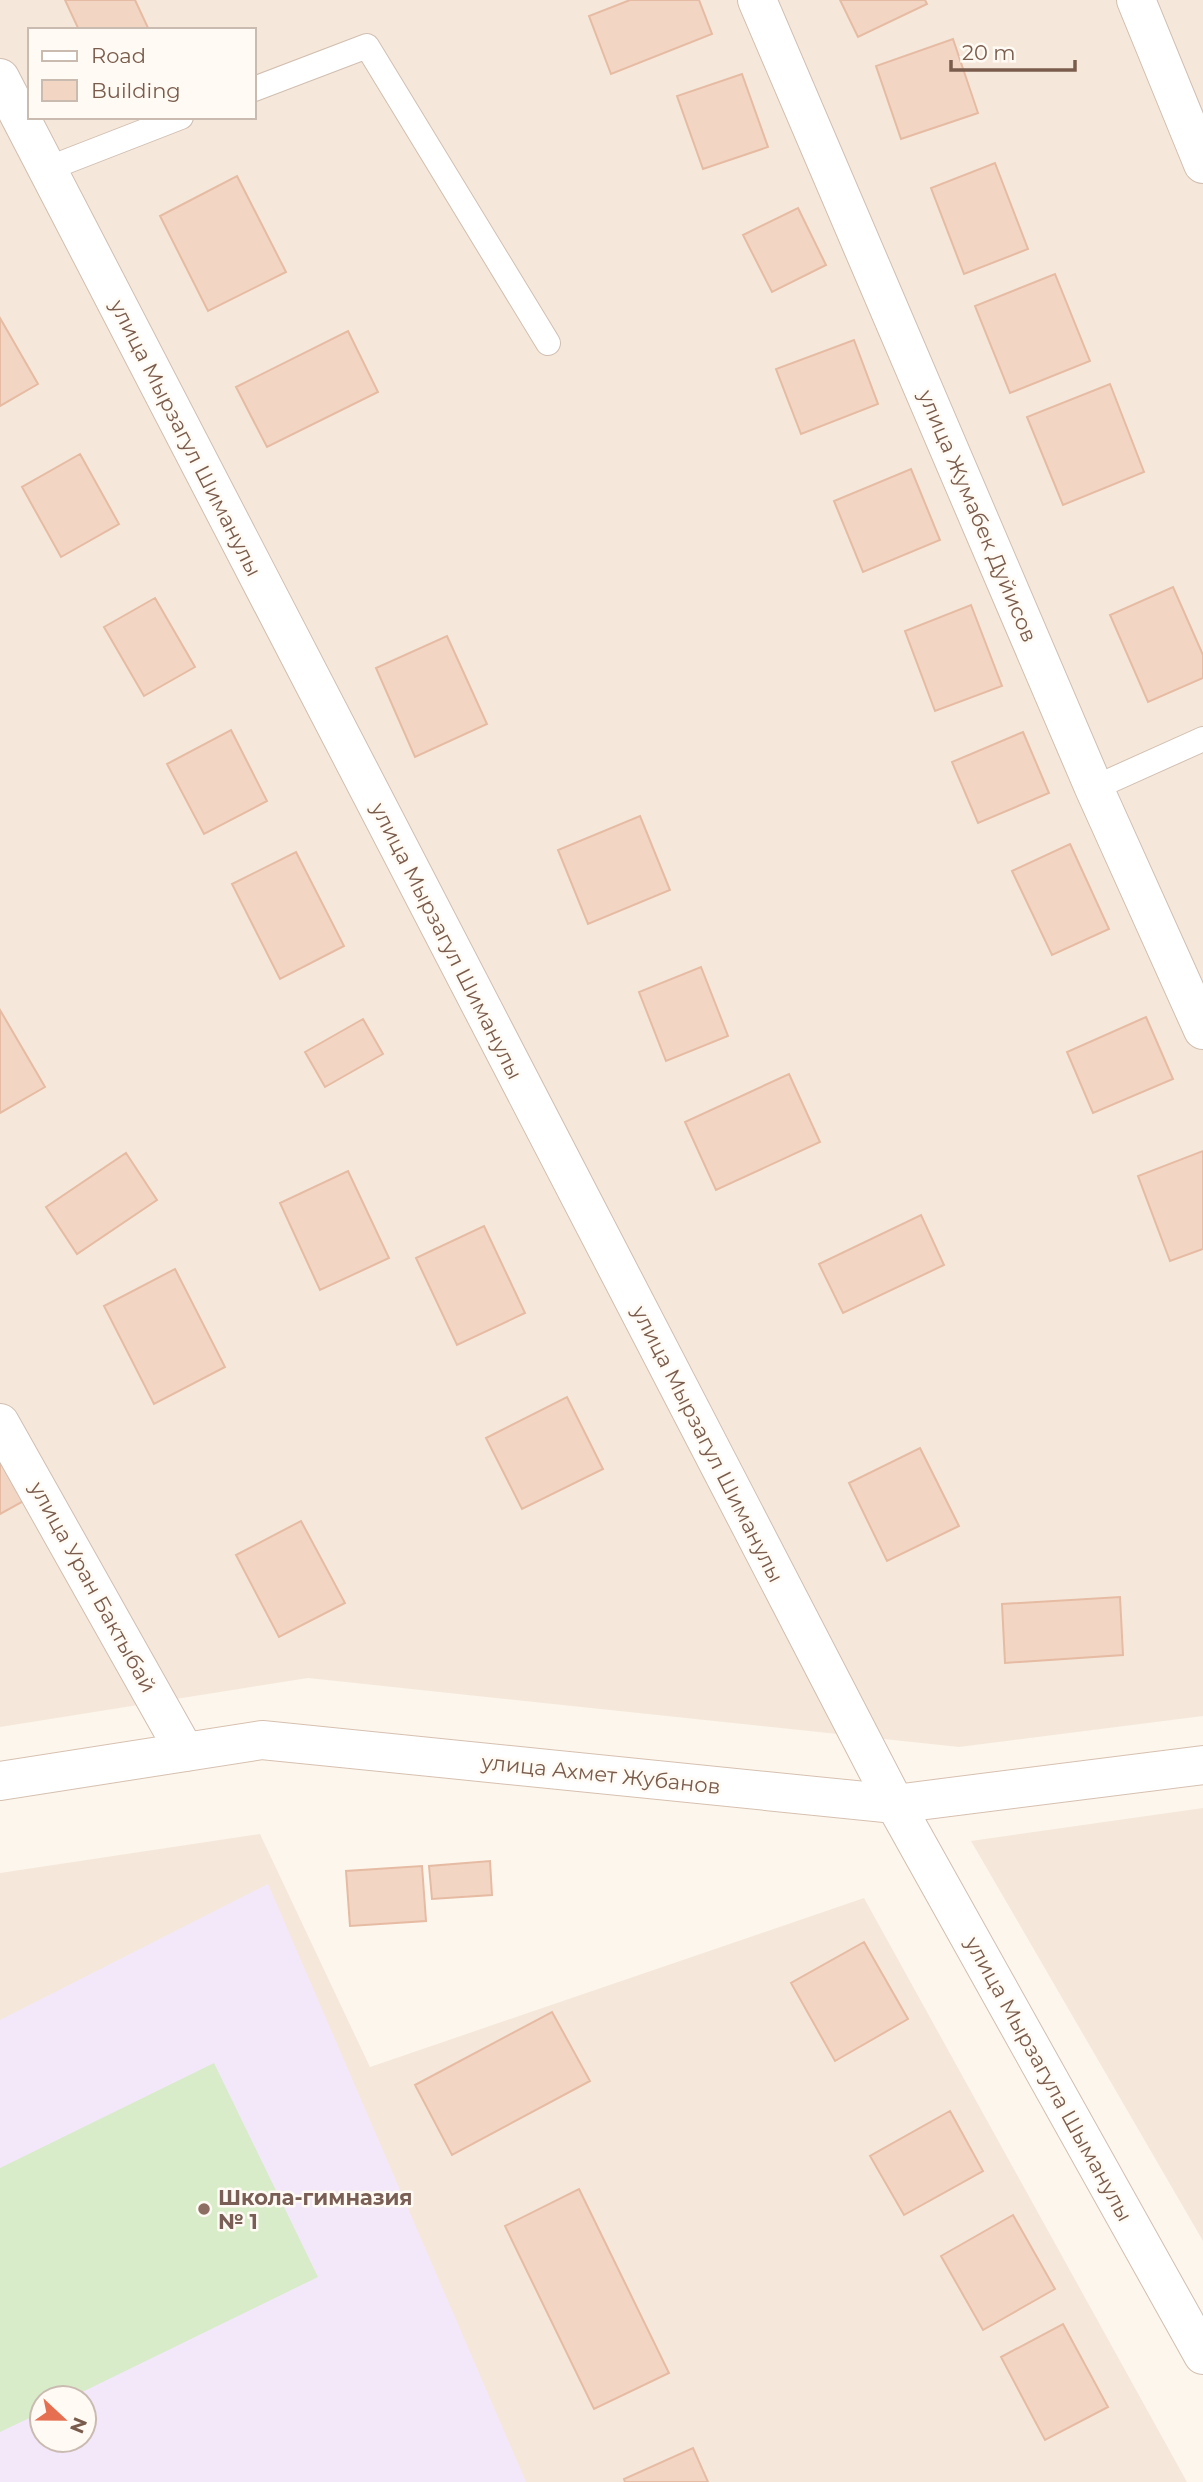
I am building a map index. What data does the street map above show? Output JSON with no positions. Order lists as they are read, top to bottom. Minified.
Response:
{"streets":{"street":["улица Мырзагул Шиманулы","улица Жумабек Дуйисов","улица Уран Бактыбай","улица Ахмет Жубанов","улица Мырзагула Шыманулы"]},"crossings":[["улица Мырзагул Шиманулы","улица Ахмет Жубанов"],["улица Мырзагул Шиманулы","улица Мырзагула Шыманулы"],["улица Уран Бактыбай","улица Ахмет Жубанов"],["улица Ахмет Жубанов","улица Мырзагула Шыманулы"]],"places":["Школа-гимназия № 1"],"legend":["Road","Building"],"scale_bar":"20 m","north":"right"}
